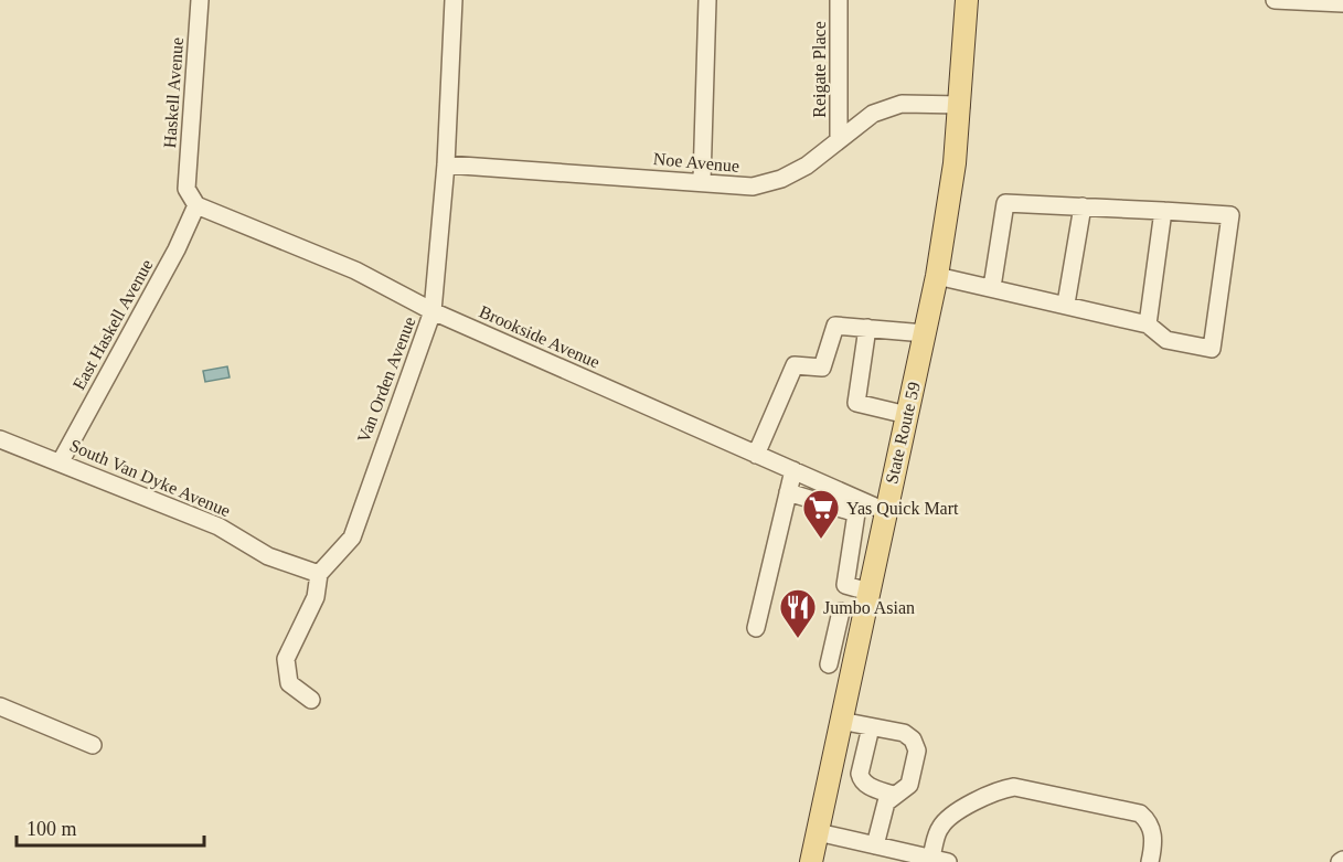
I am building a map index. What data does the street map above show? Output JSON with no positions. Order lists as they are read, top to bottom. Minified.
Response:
{"streets":{"main road":["State Route 59"],"street":["Reigate Place","Haskell Avenue","Noe Avenue","East Haskell Avenue","Brookside Avenue","Van Orden Avenue","South Van Dyke Avenue"]},"crossings":[["Reigate Place","Noe Avenue"],["Haskell Avenue","East Haskell Avenue"],["Haskell Avenue","Brookside Avenue"],["Noe Avenue","Van Orden Avenue"],["Noe Avenue","State Route 59"],["East Haskell Avenue","Brookside Avenue"],["East Haskell Avenue","South Van Dyke Avenue"],["Brookside Avenue","Van Orden Avenue"],["Brookside Avenue","State Route 59"],["Van Orden Avenue","South Van Dyke Avenue"]],"places":{"supermarket":["Yas Quick Mart"],"restaurant":["Jumbo Asian"]},"scale_bar":"100 m"}
